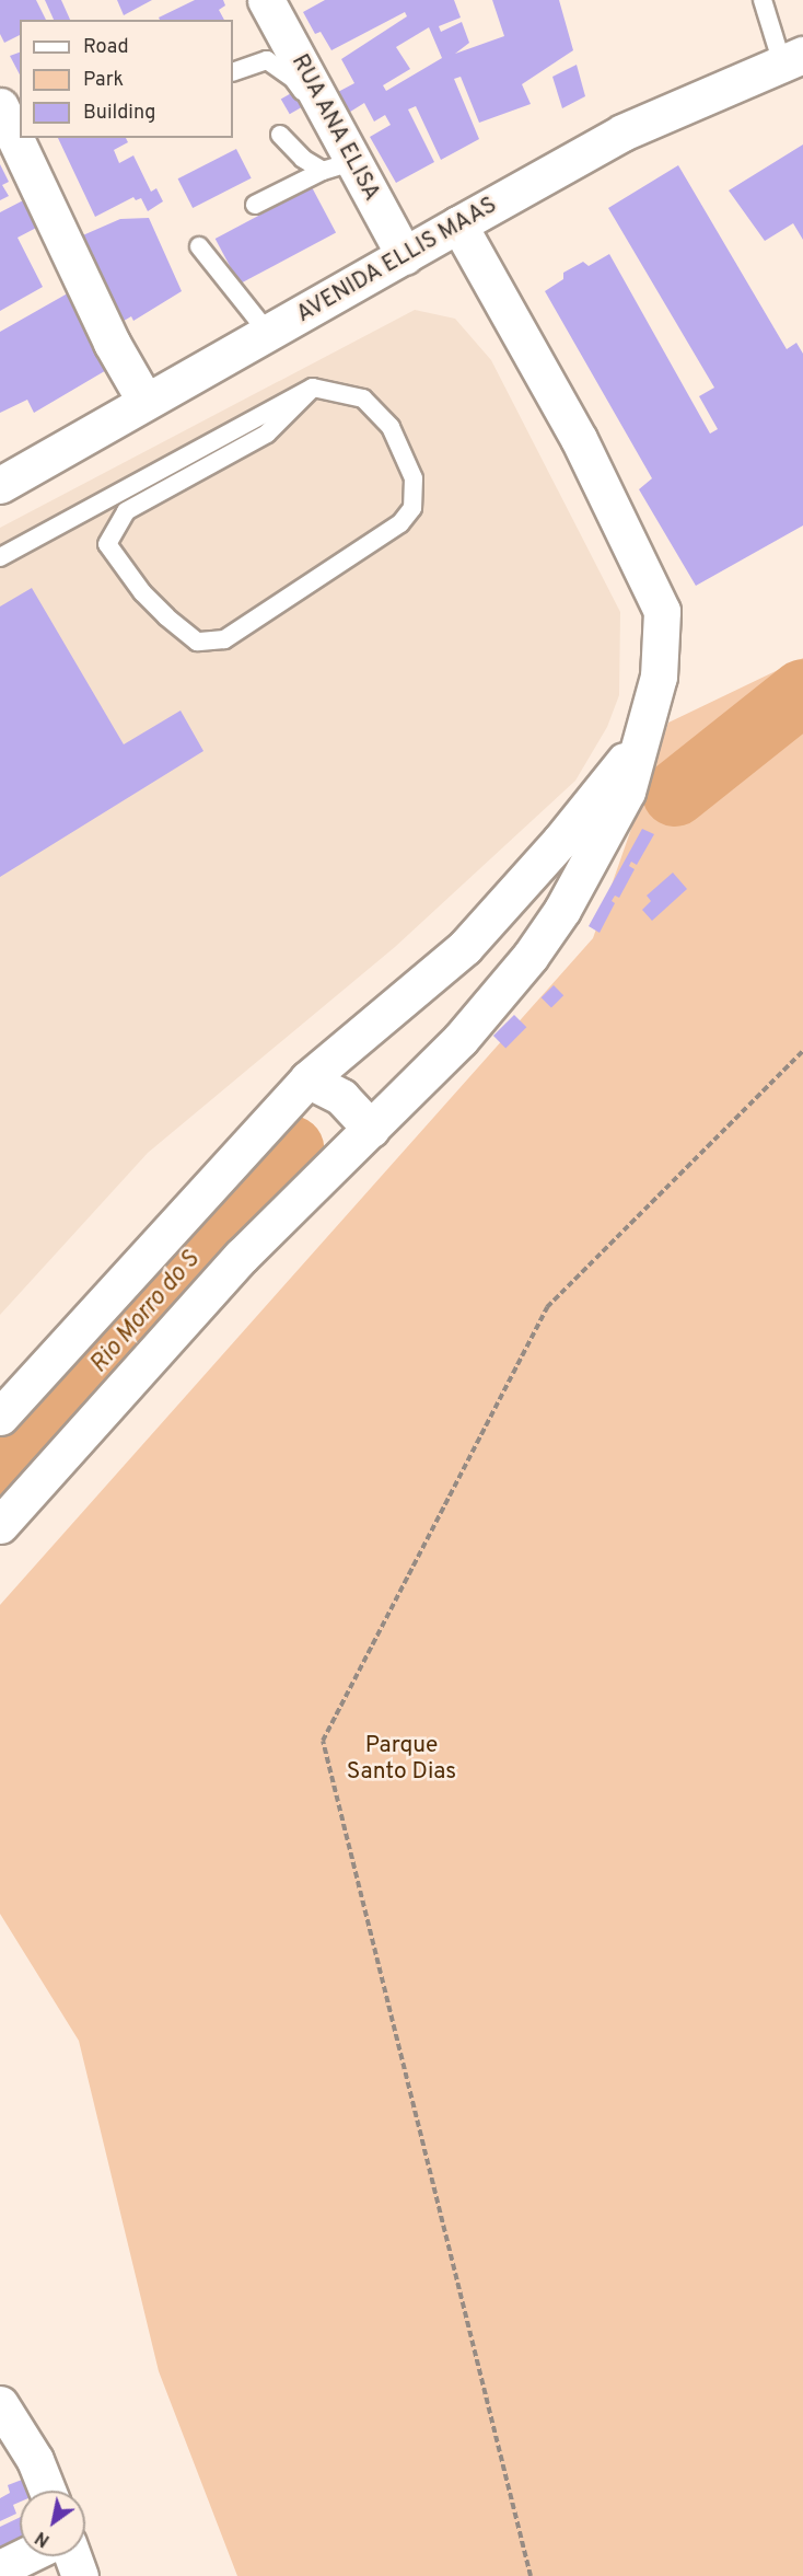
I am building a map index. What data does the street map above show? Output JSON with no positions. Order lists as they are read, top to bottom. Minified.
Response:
{"streets":{"main road":["RUA ANA ELISA","AVENIDA ELLIS MAAS"]},"crossings":[["RUA ANA ELISA","AVENIDA ELLIS MAAS"]],"water":["Rio Morro do S"],"parks":["Parque Santo Dias"],"legend":["Road","Park","Building"],"north":"bottom left"}
